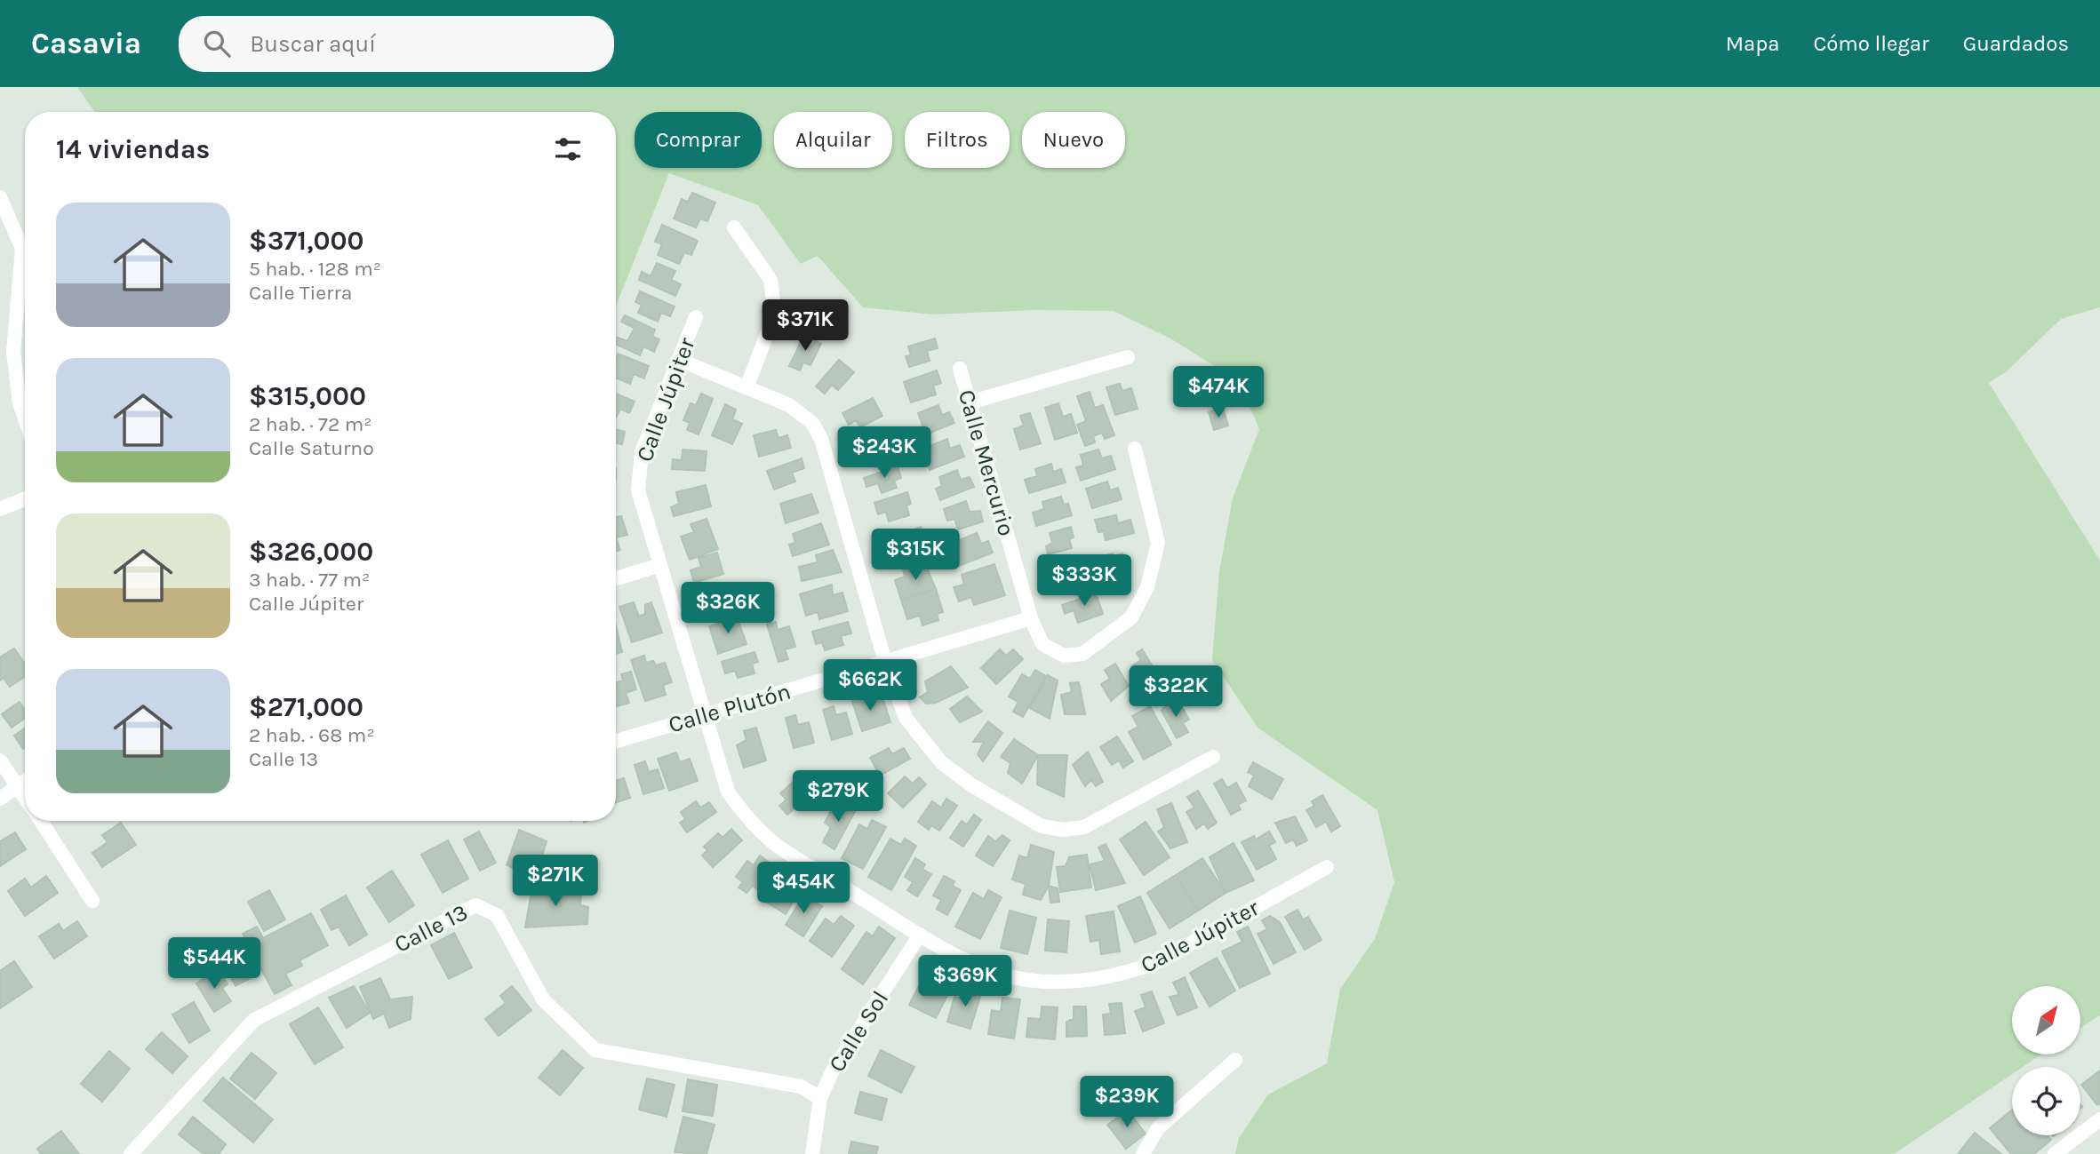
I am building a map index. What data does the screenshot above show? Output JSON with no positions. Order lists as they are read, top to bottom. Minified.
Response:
{"streets":{"street":["Calle Júpiter","Calle Mercurio","Calle Plutón","Calle 13","Calle Sol"]},"crossings":[["Calle Júpiter","Calle Plutón"],["Calle Júpiter","Calle Sol"],["Calle Mercurio","Calle Plutón"],["Calle 13","Calle Sol"]],"north":"top right","page":{"header":"Casavia","search":"Buscar aquí","nav":["Mapa","Cómo llegar","Guardados"],"chip":["Comprar","Alquilar","Filtros","Nuevo"],"heading":"14 viviendas","list":[{"name":"$371,000","note":"5 hab. · 128 m² · Calle Tierra"},{"name":"$315,000","note":"2 hab. · 72 m² · Calle Saturno"},{"name":"$326,000","note":"3 hab. · 77 m² · Calle Júpiter"},{"name":"$271,000","note":"2 hab. · 68 m² · Calle 13"}],"price":["$371K","$474K","$243K","$315K","$333K","$326K","$662K","$322K","$279K","$271K","$454K","$544K","$369K","$239K"]}}
